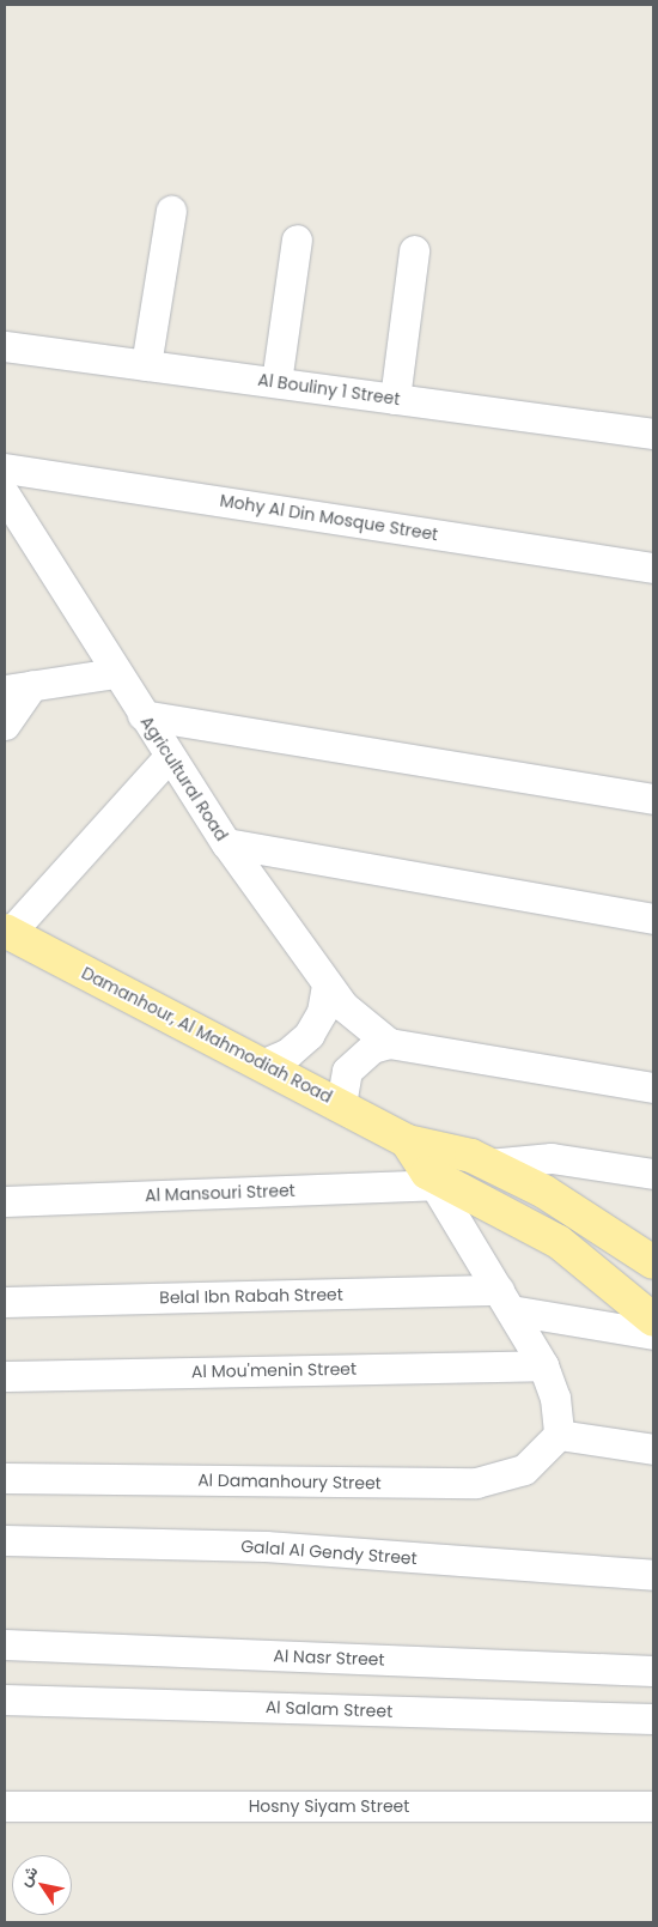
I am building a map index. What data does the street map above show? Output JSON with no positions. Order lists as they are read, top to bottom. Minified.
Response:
{"streets":{"main road":["Damanhour, Al Mahmodiah Road"],"street":["Al Bouliny 1 Street","Mohy Al Din Mosque Street","Agricultural Road","Al Mansouri Street","Belal Ibn Rabah Street","Al Mou'menin Street","Al Damanhoury Street","Galal Al Gendy Street","Al Nasr Street","Al Salam Street","Hosny Siyam Street"]},"north":"top left"}
